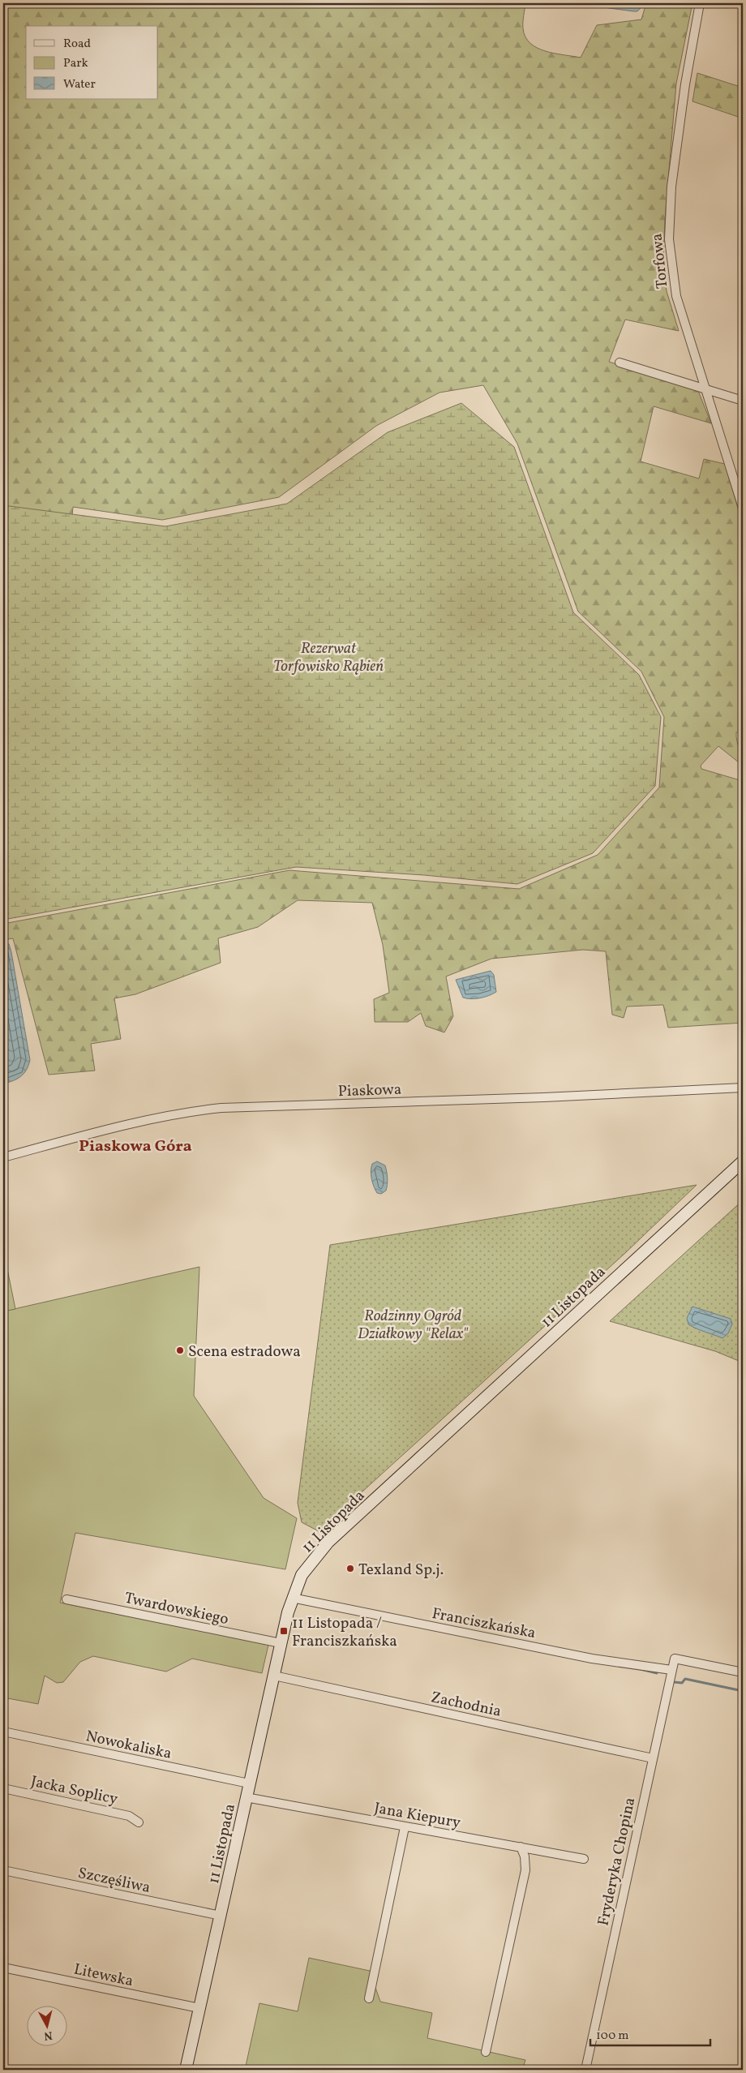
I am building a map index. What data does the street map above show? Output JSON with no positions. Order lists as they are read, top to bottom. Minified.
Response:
{"streets":{"street":["Torfowa","Piaskowa","11 Listopada","Twardowskiego","Franciszkańska","Zachodnia","Nowokaliska","Jacka Soplicy","Jana Kiepury","Fryderyka Chopina","Szczęśliwa","Litewska"]},"crossings":[["11 Listopada","Twardowskiego"],["11 Listopada","Franciszkańska"],["11 Listopada","Zachodnia"],["11 Listopada","Nowokaliska"],["11 Listopada","Jana Kiepury"],["11 Listopada","Szczęśliwa"],["11 Listopada","Litewska"],["Franciszkańska","Fryderyka Chopina"],["Zachodnia","Fryderyka Chopina"]],"districts":["Piaskowa Góra"],"parks":["Rezerwat Torfowisko Rąbień","Rodzinny Ogród Działkowy \"Relax\""],"places":{"other":["Scena estradowa","Texland Sp.j."],"transit":["11 Listopada / Franciszkańska"]},"legend":["Road","Park","Water"],"scale_bar":"100 m","north":"bottom"}
